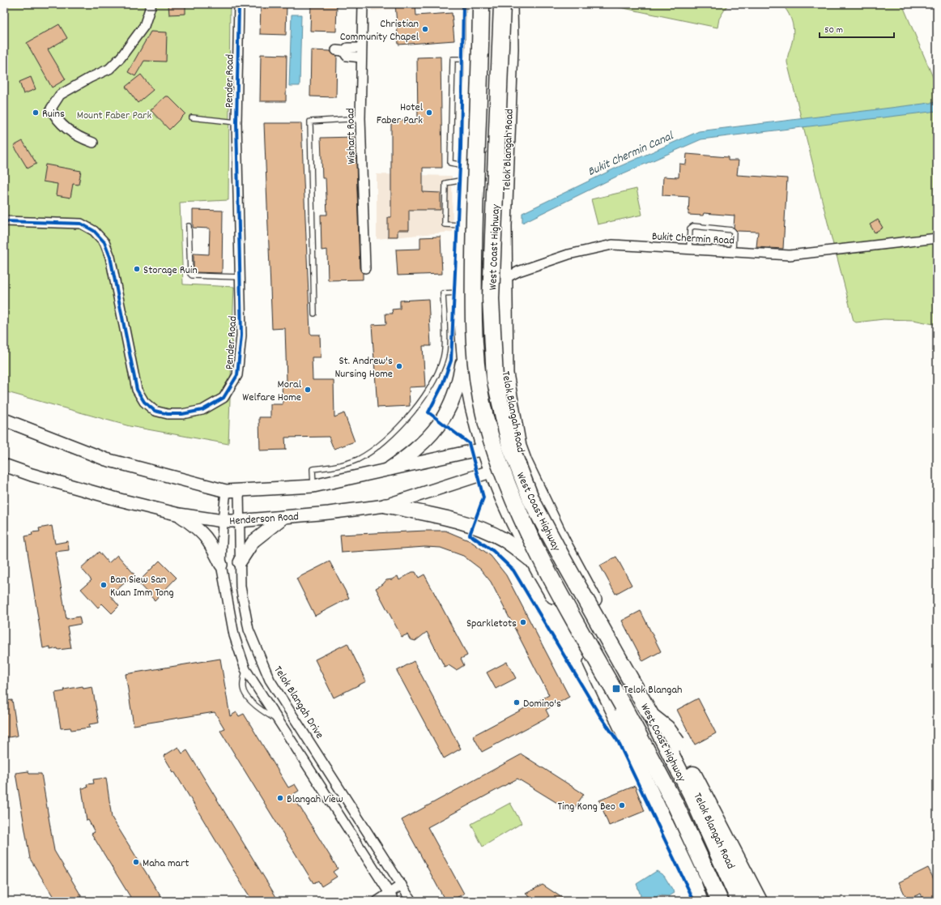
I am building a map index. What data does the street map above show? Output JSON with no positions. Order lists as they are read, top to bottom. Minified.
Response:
{"streets":{"highway":["West Coast Highway"],"main road":["Telok Blangah Road","Henderson Road"],"street":["Pender Road","Wishart Road","Bukit Chermin Road","Telok Blangah Drive"]},"crossings":[["Telok Blangah Road","Bukit Chermin Road"],["Telok Blangah Road","Henderson Road"],["Henderson Road","Telok Blangah Drive"]],"water":["Bukit Chermin Canal"],"parks":["Mount Faber Park"],"places":{"other":["Christian Community Chapel","Ruins","Hotel Faber Park","Storage Ruin","St. Andrew's Nursing Home","Moral Welfare Home","Ban Siew San Kuan Imm Tong","Sparkletots","Domino's","Blangah View","Ting Kong Beo","Maha mart"],"transit":["Telok Blangah"]},"scale_bar":"50 m"}
